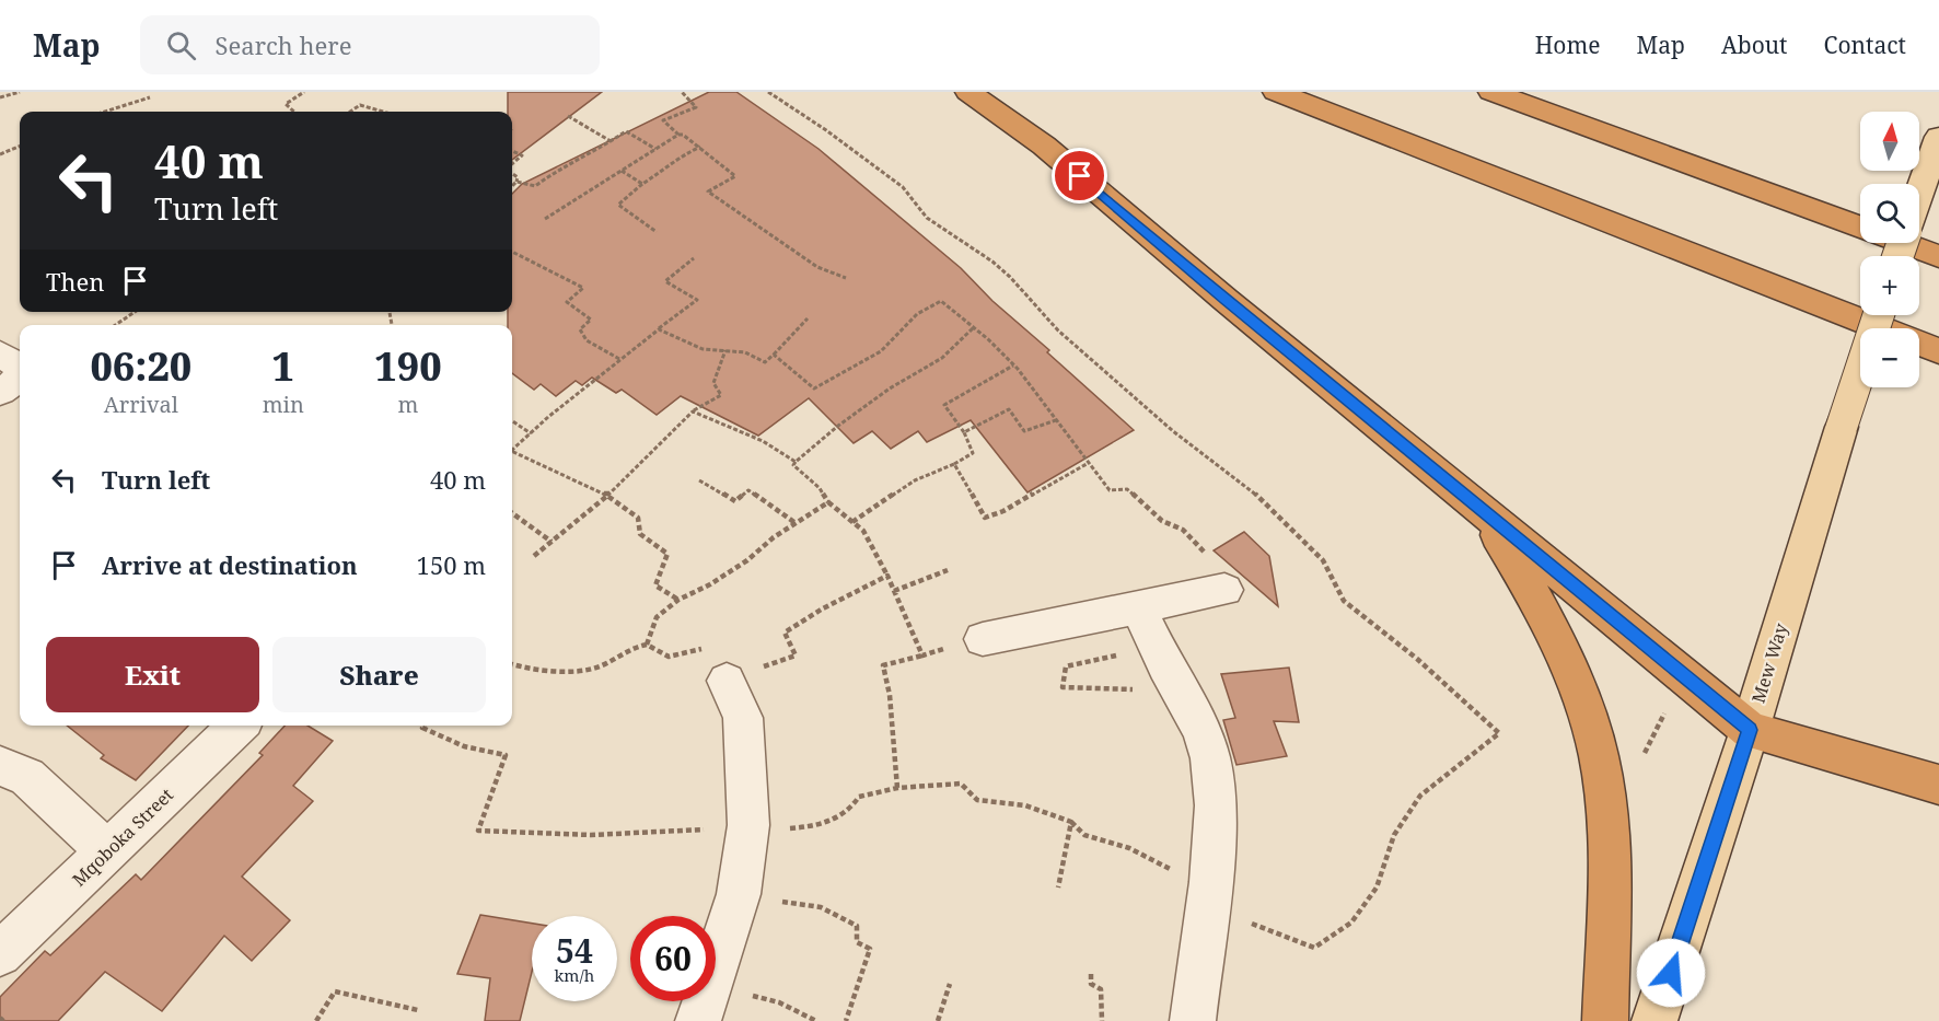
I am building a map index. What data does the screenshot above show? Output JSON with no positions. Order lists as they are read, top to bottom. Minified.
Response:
{"streets":{"main road":["Mew Way"],"street":["Mqoboka Street"]},"north":"top","page":{"header":"Map","search":"Search here","nav":["Home","Map","About","Contact"],"map_buttons":["+","−"],"turn":["40 m","Turn left"],"then":"Then","eta":["06:20","Arrival","1","min","190","m"],"list":[{"name":"Turn left","value":"40 m"},{"name":"Arrive at destination","value":"150 m"}],"buttons":["Exit","Share"],"speed":"54 km/h","limit":"60"}}
